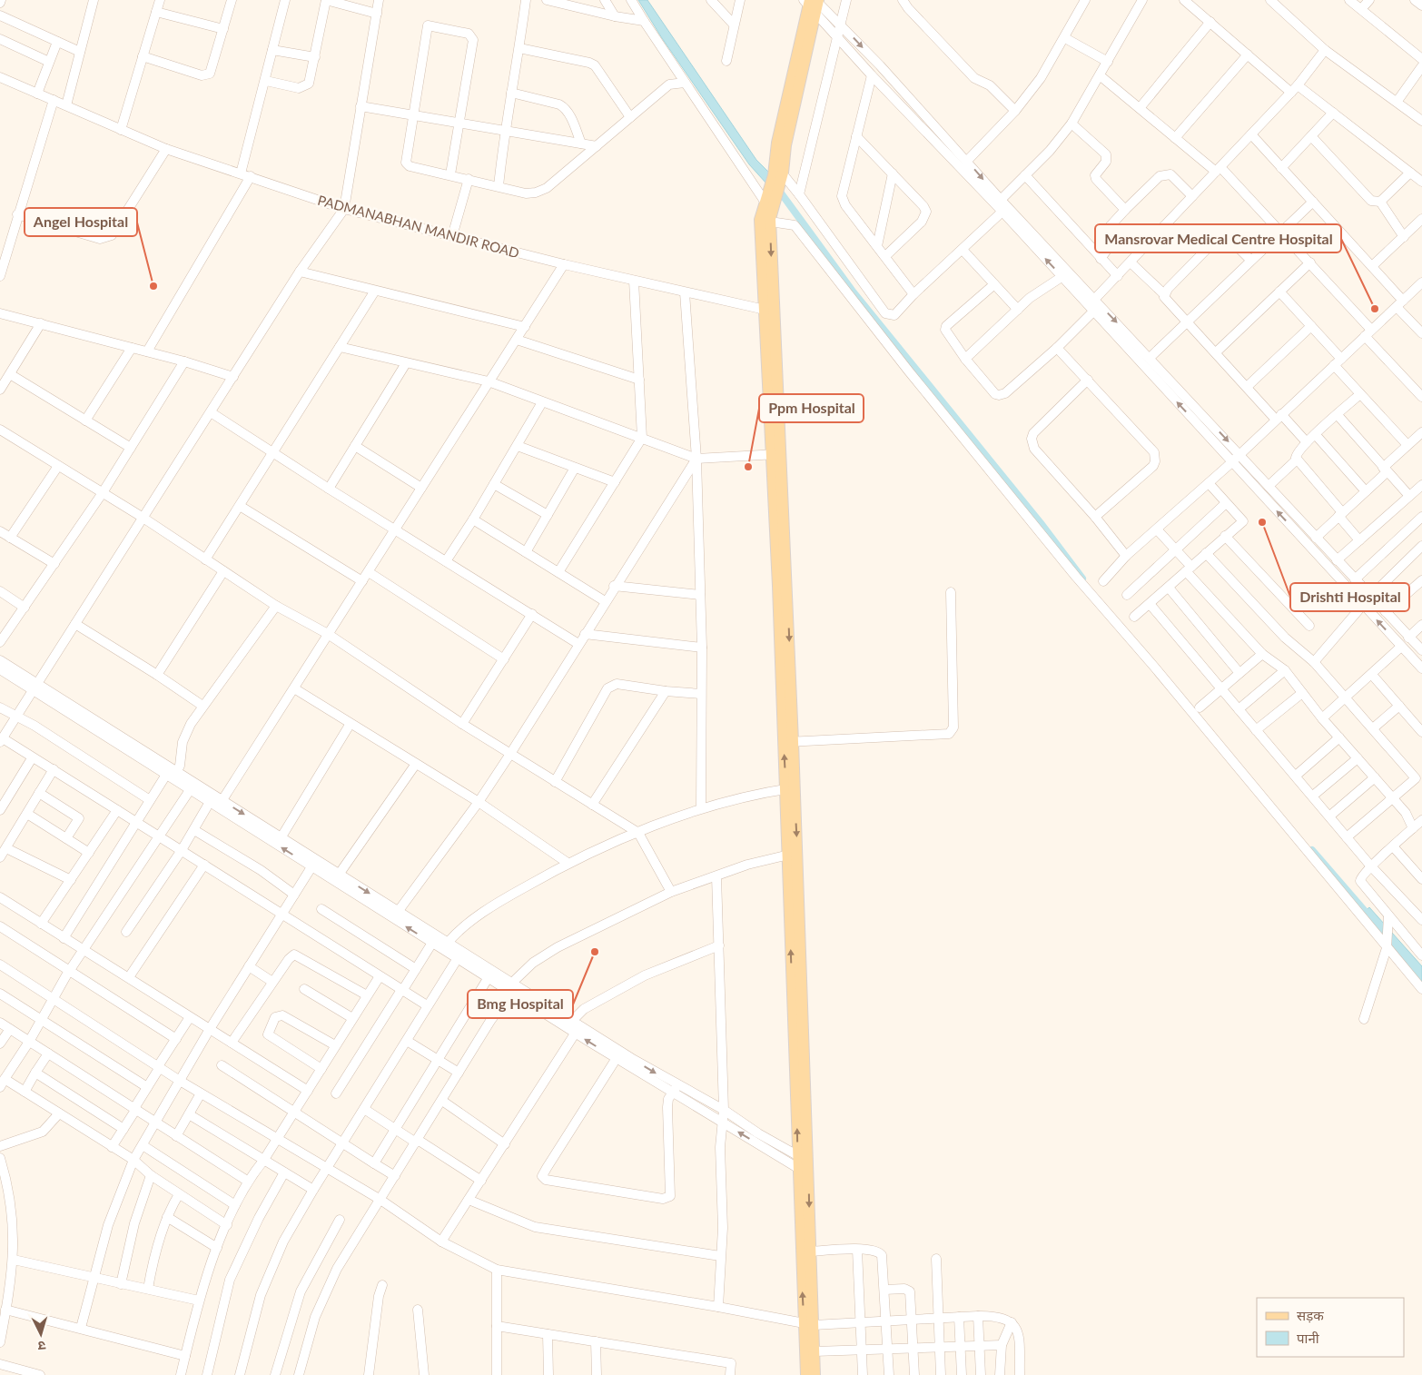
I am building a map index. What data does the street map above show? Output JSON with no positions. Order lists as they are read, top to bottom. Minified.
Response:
{"streets":{"street":["PADMANABHAN MANDIR ROAD"]},"places":["Angel Hospital","Mansrovar Medical Centre Hospital","Ppm Hospital","Drishti Hospital","Bmg Hospital"],"legend":["सड़क","पानी"],"north":"bottom"}
